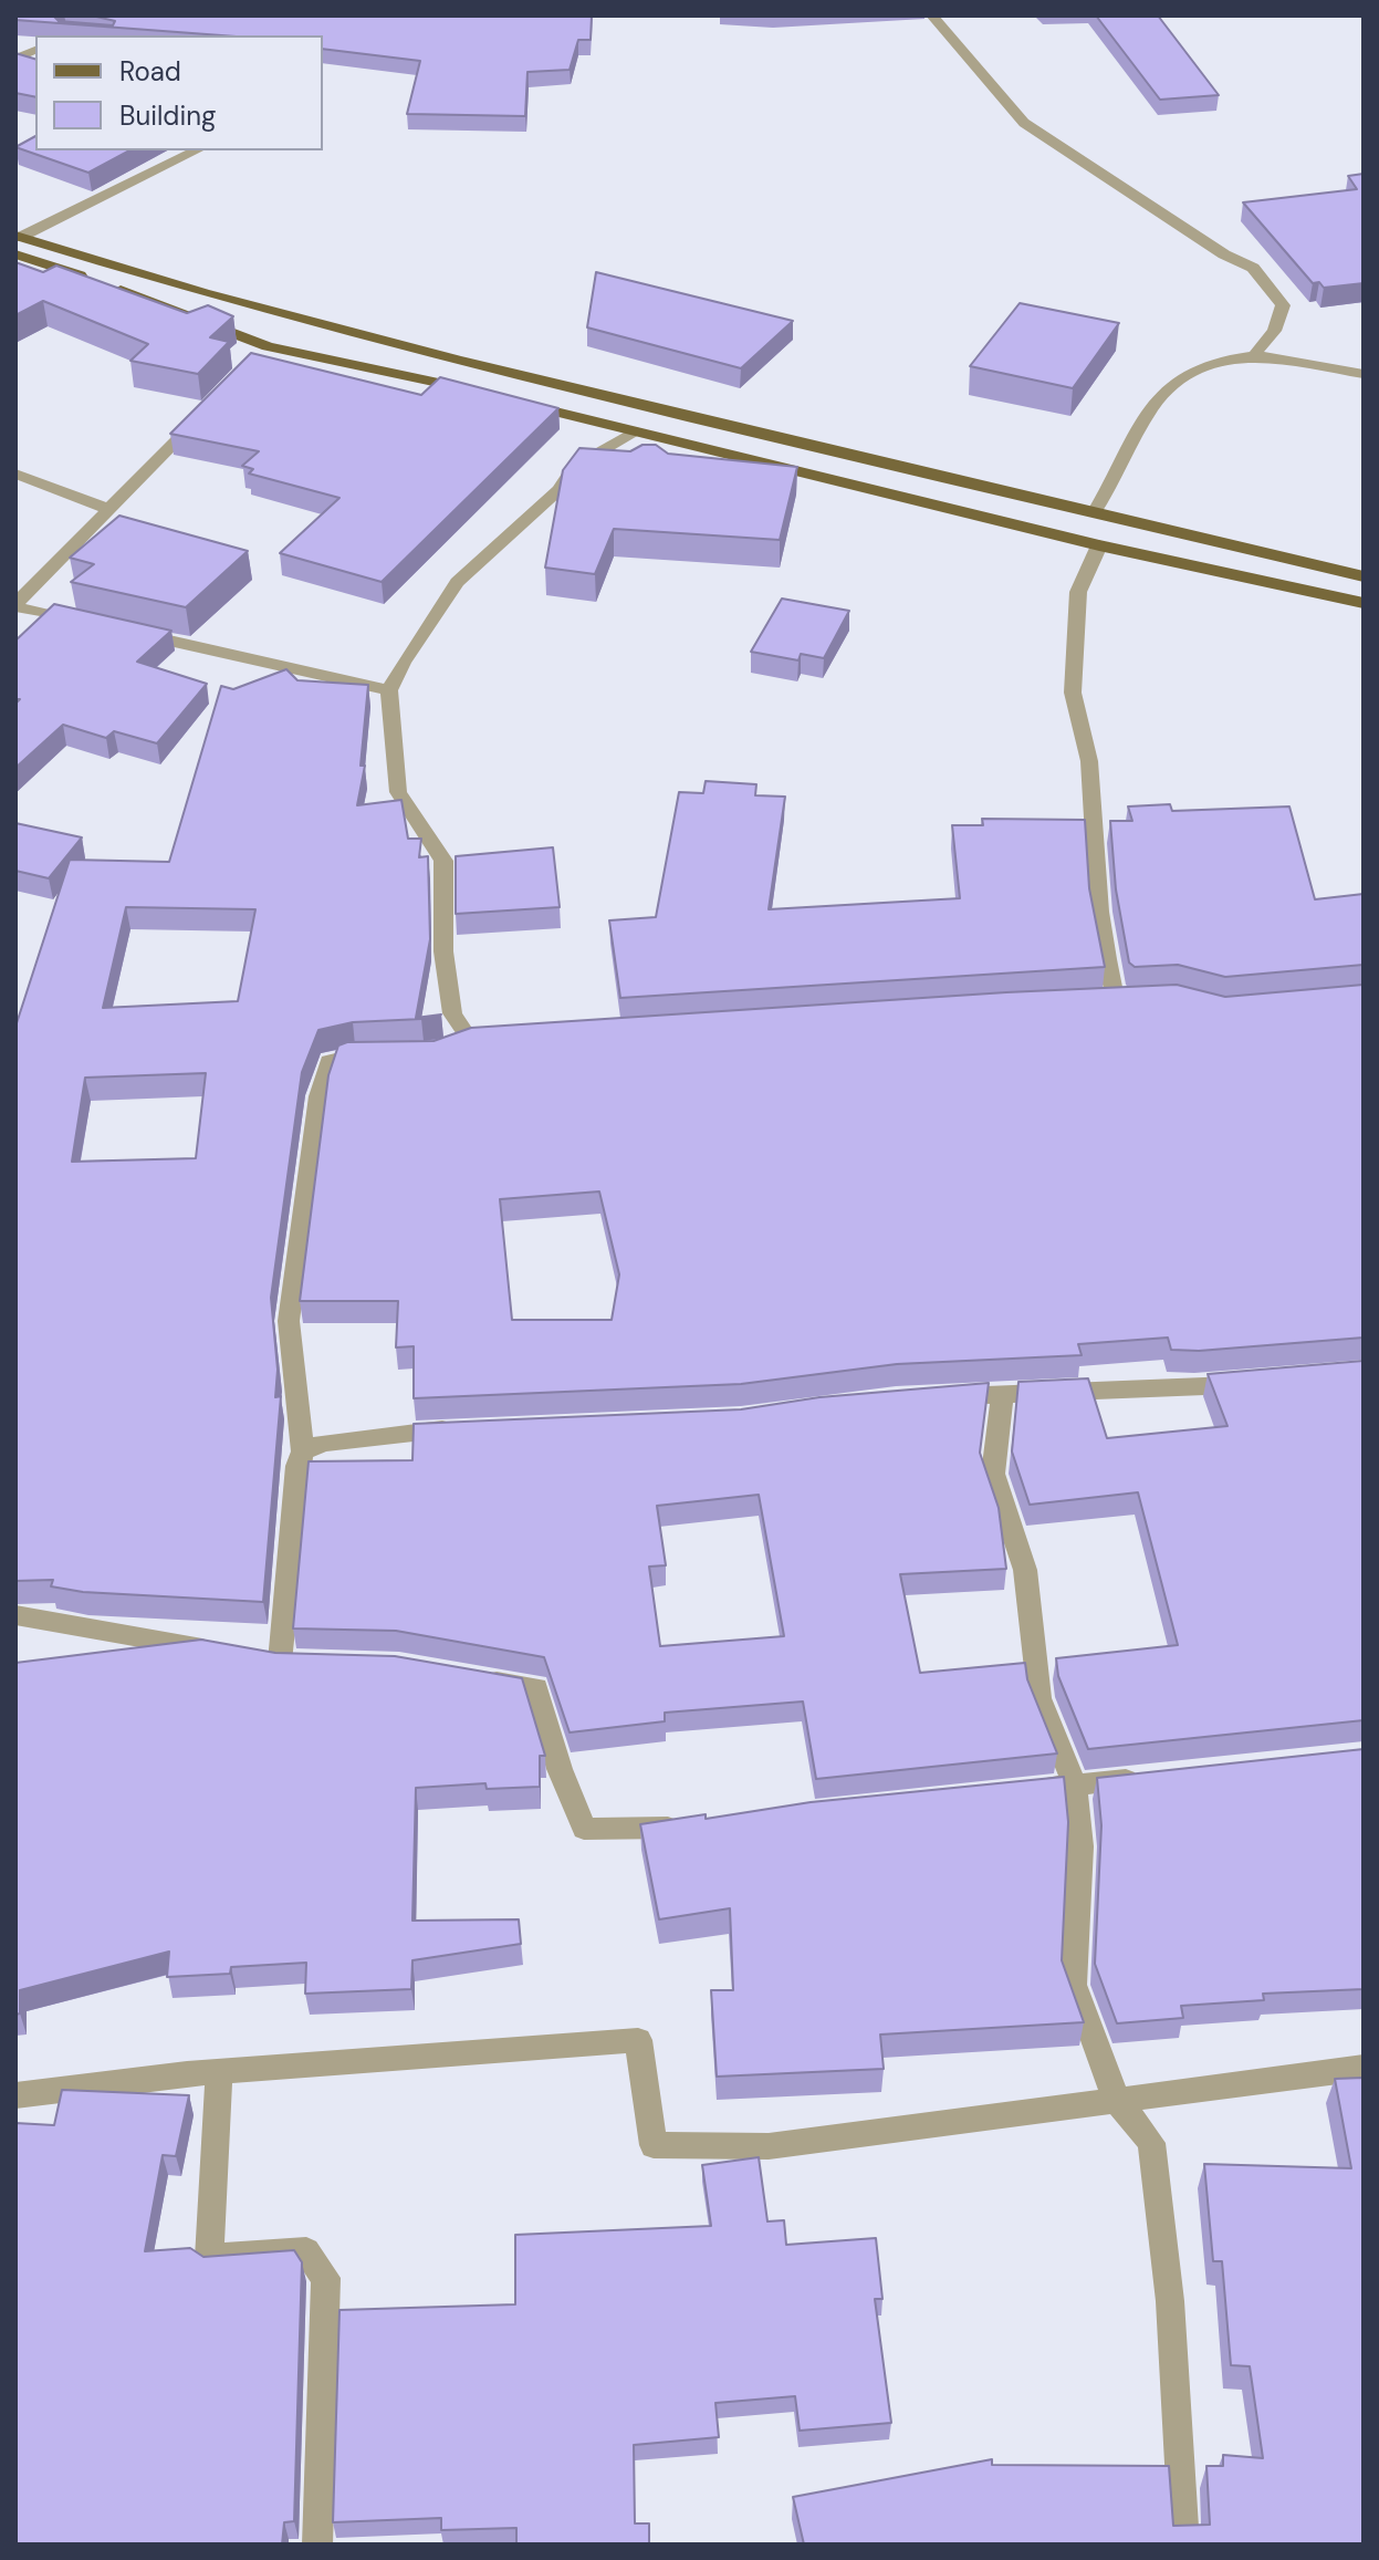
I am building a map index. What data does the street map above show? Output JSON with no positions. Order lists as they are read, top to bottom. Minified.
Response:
{"legend":["Road","Building"]}
